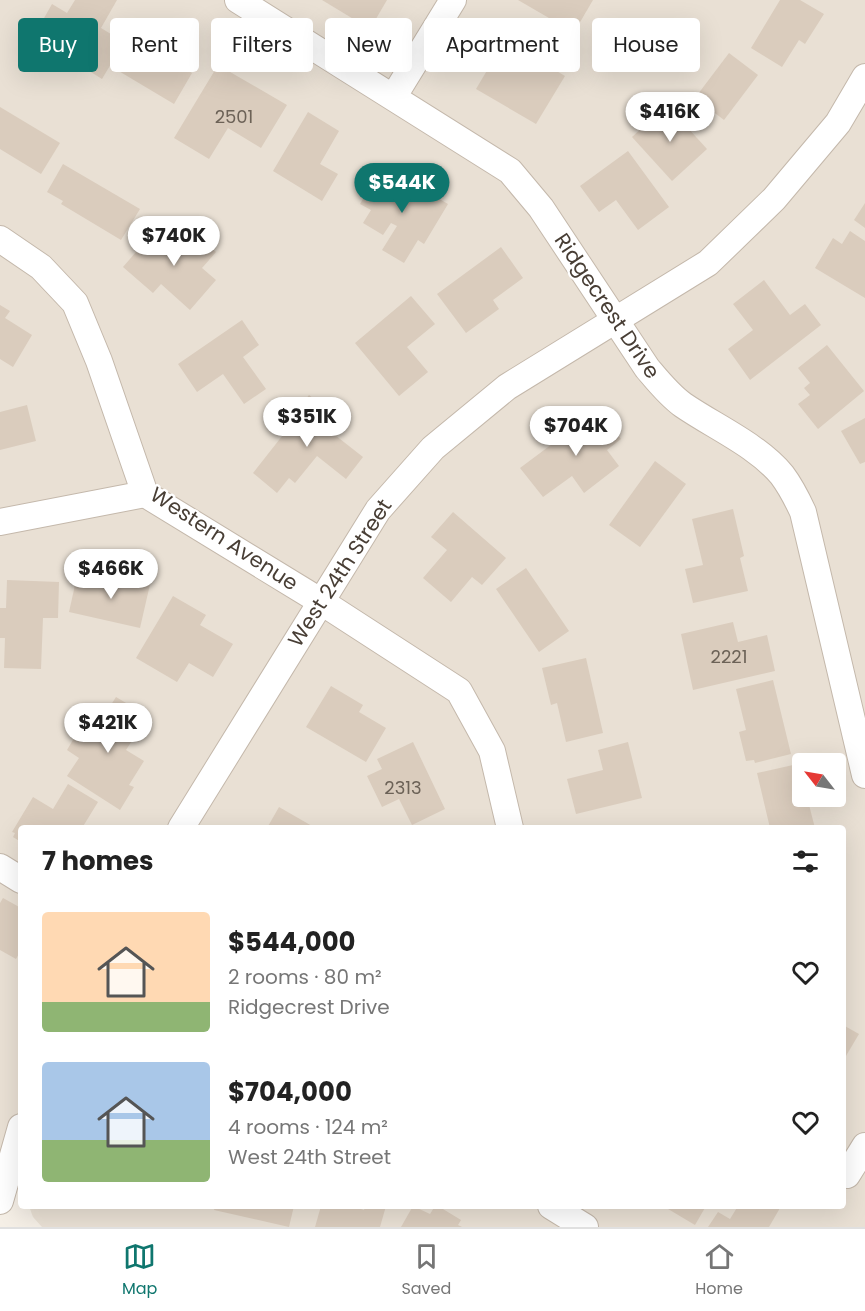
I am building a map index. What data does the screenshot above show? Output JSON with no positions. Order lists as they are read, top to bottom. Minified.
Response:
{"streets":{"street":["Ridgecrest Drive","Western Avenue","West 24th Street"]},"crossings":[["Ridgecrest Drive","West 24th Street"],["Western Avenue","West 24th Street"]],"house_numbers":["2501","2221","2313"],"north":"top left","page":{"chip":["Buy","Rent","Filters","New","Apartment","House"],"price":["$416K","$544K","$740K","$351K","$704K","$466K","$421K"],"heading":"7 homes","list":[{"name":"$544,000","note":"2 rooms · 80 m² · Ridgecrest Drive"},{"name":"$704,000","note":"4 rooms · 124 m² · West 24th Street"}],"tabs":["Map","Saved","Home"]}}
